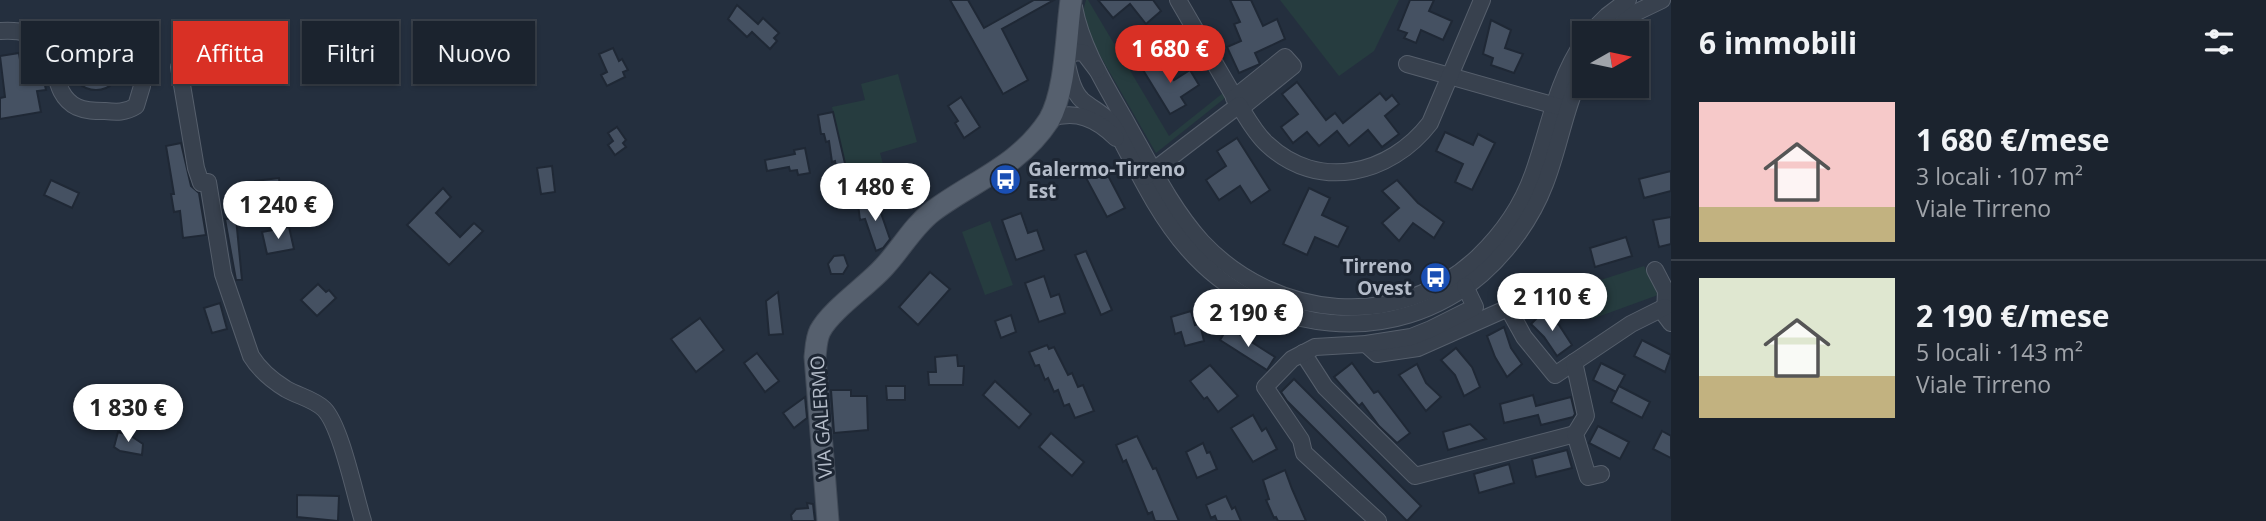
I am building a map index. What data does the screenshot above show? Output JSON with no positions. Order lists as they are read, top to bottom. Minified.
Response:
{"streets":{"main road":["VIA GALERMO"]},"places":{"bus stop":["Galermo-Tirreno Est","Tirreno Ovest"]},"north":"right","page":{"heading":"6 immobili","chip":["Compra","Affitta","Filtri","Nuovo"],"price":["1 680 €","1 480 €","1 240 €","2 110 €","2 190 €","1 830 €"],"list":[{"name":"1 680 €/mese","note":"3 locali · 107 m² · Viale Tirreno"},{"name":"2 190 €/mese","note":"5 locali · 143 m² · Viale Tirreno"}]}}
